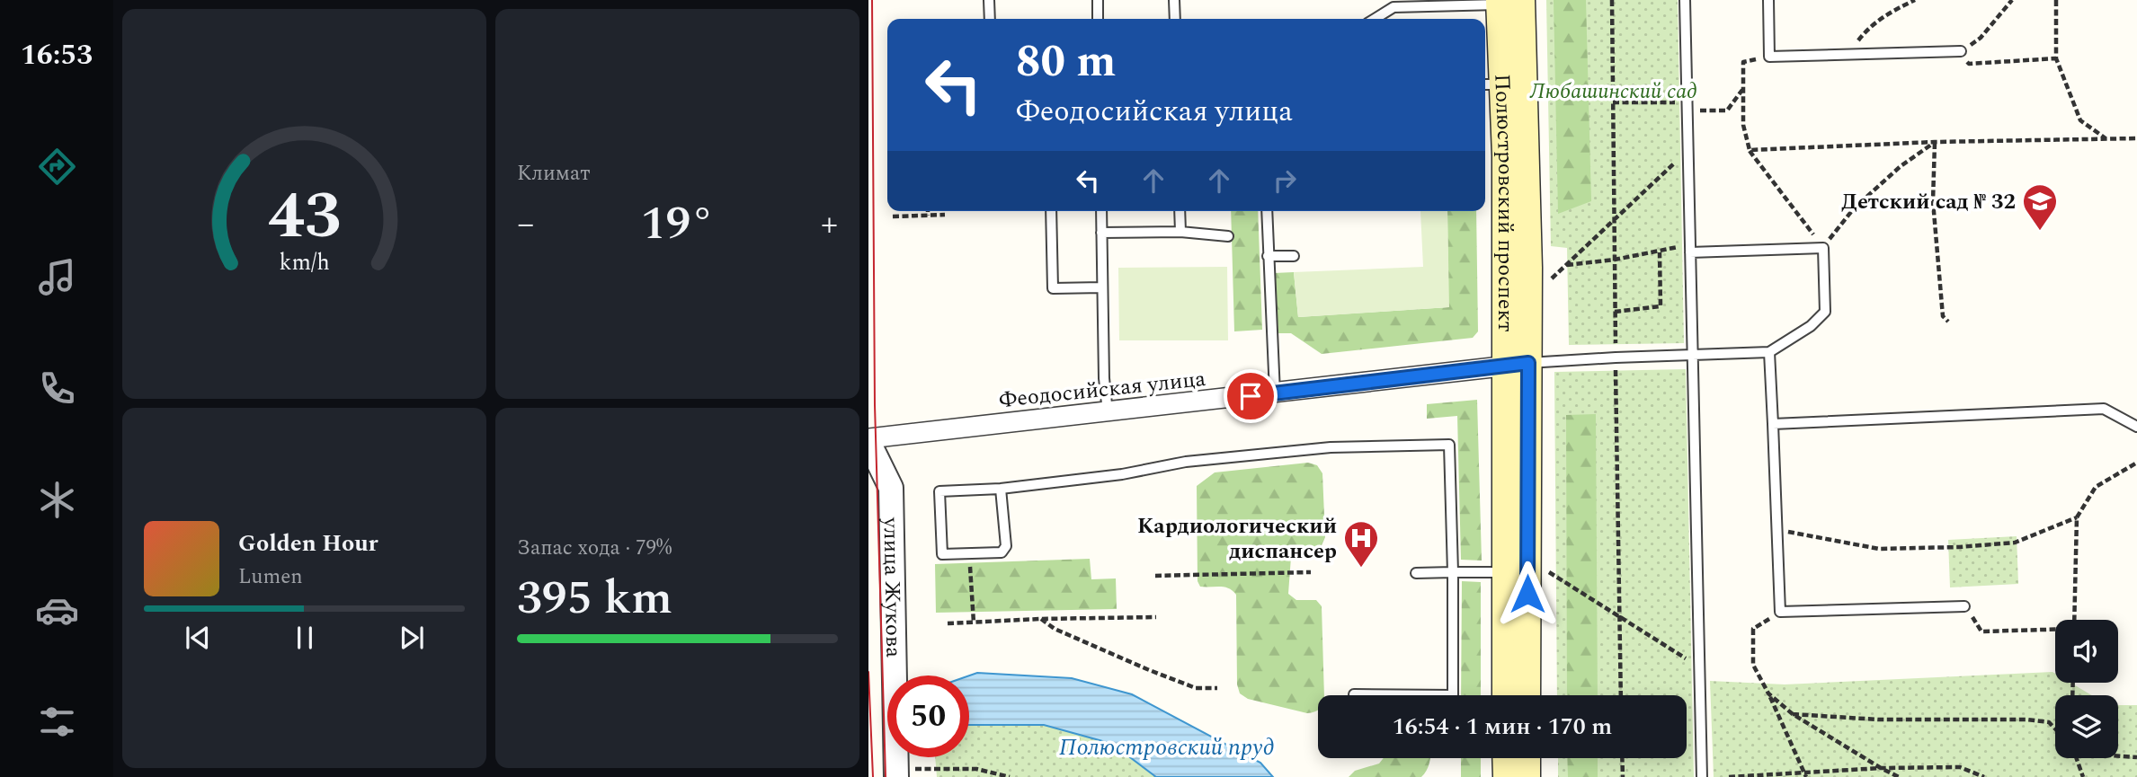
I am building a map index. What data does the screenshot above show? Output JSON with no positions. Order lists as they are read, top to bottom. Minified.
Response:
{"streets":{"main road":["Полюстровский проспект"],"street":["Феодосийская улица","улица Жукова"]},"crossings":[["Полюстровский проспект","Феодосийская улица"],["Феодосийская улица","улица Жукова"]],"water":["Полюстровский пруд"],"parks":["Любашинский сад"],"places":{"school or university":["Детский сад № 32"],"hospital":["Кардиологический диспансер"]},"page":{"tabs":"16:53","tile":["Климат",["Запас хода · 79%","395 km"]],"turn":["80 m","Феодосийская улица"],"heat":["−","19°","+"],"song":["Golden Hour","Lumen"],"limit":"50","trip":"16:54 · 1 мин · 170 m","gauge":["43","km/h"]}}
